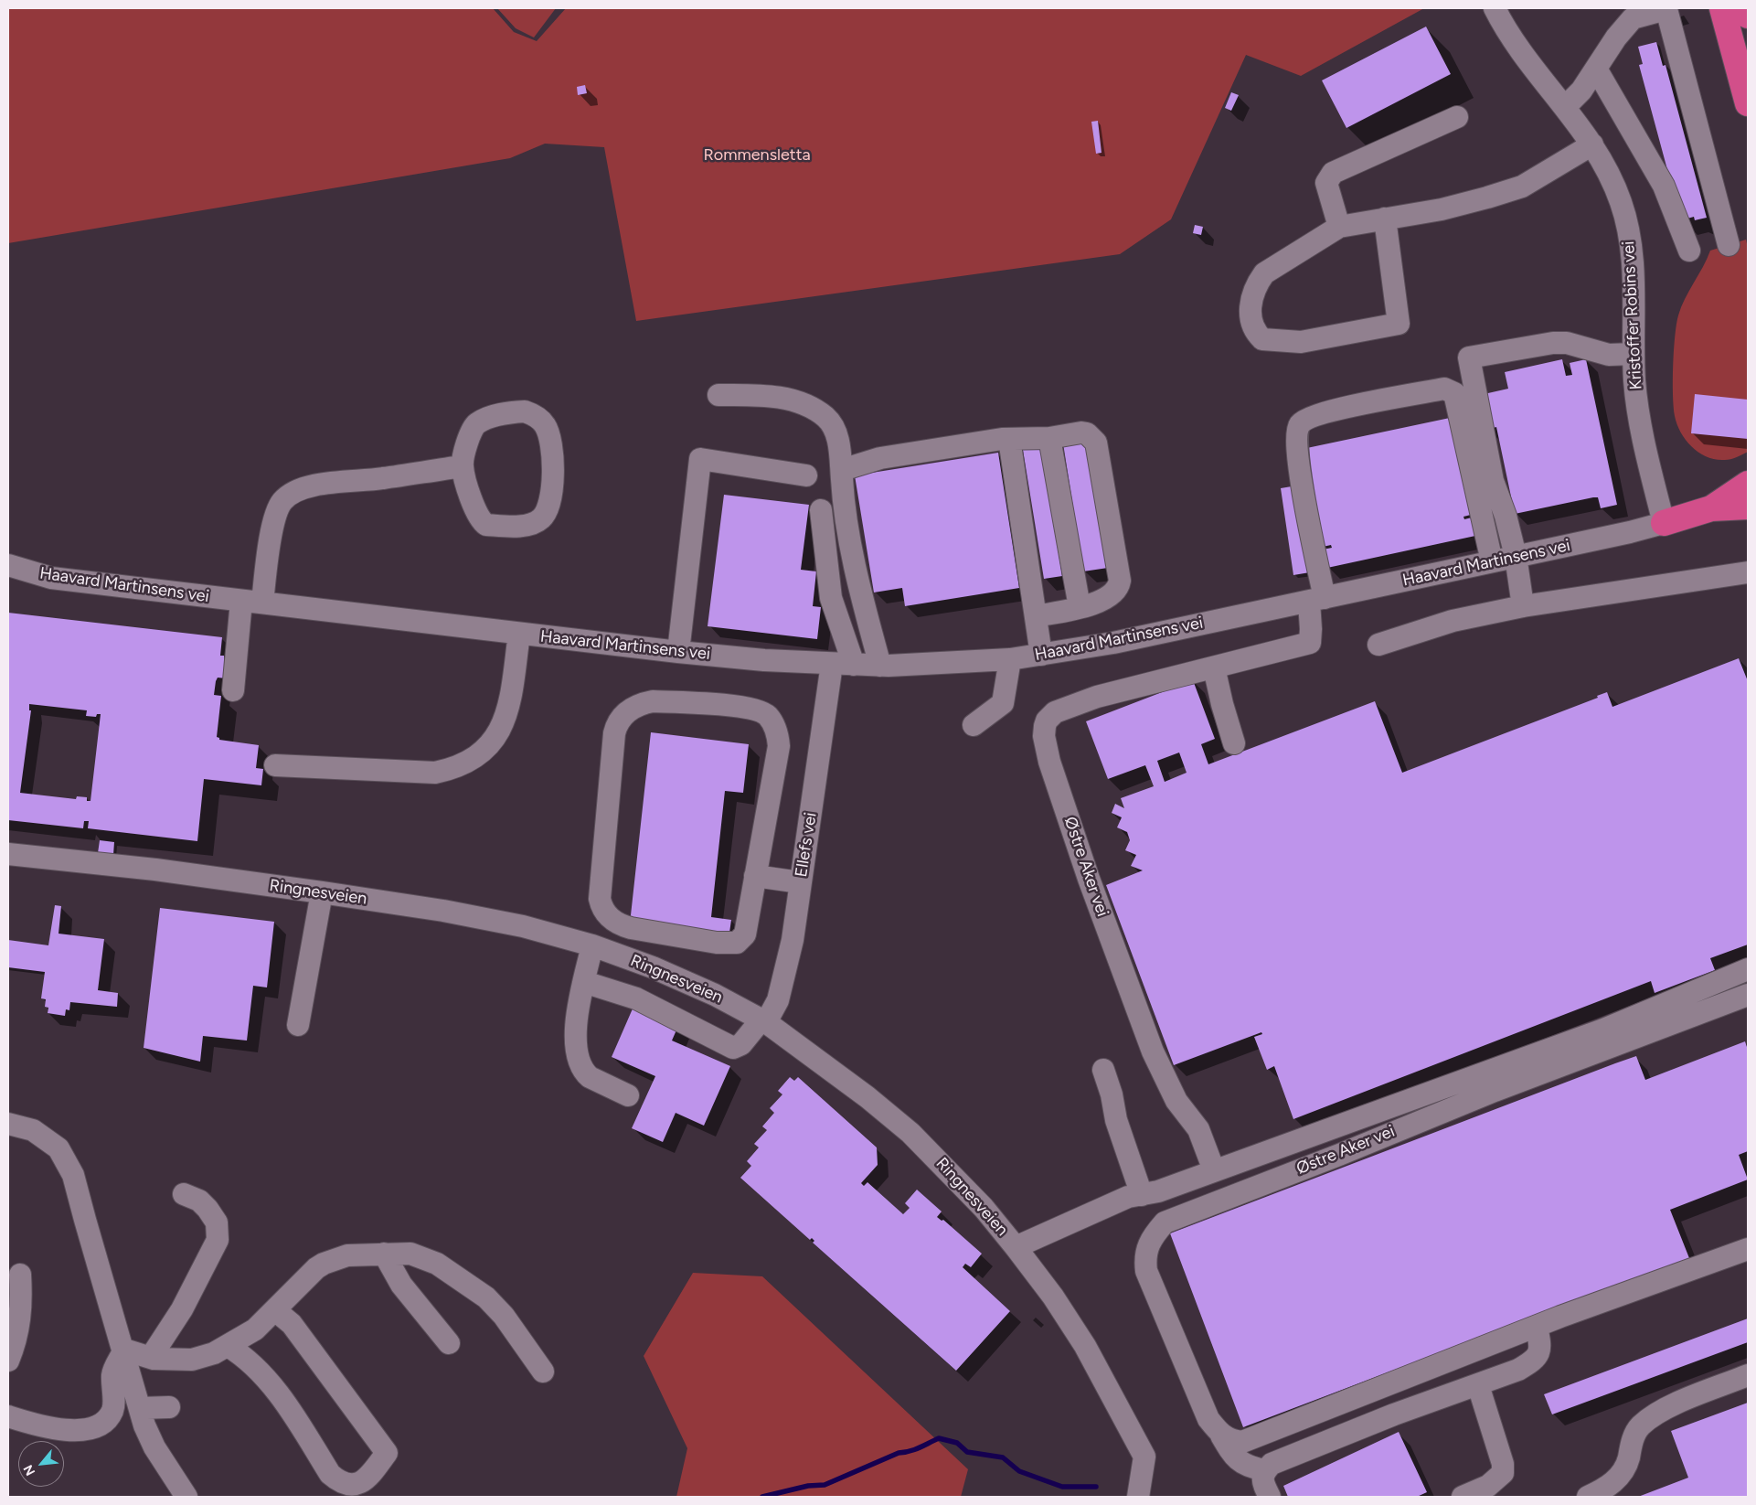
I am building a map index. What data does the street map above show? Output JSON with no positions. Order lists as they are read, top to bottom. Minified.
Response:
{"streets":{"street":["Kristoffer Robins vei","Haavard Martinsens vei","Ellefs vei","Østre Aker vei","Ringnesveien"]},"crossings":[["Kristoffer Robins vei","Haavard Martinsens vei"],["Haavard Martinsens vei","Ellefs vei"],["Haavard Martinsens vei","Østre Aker vei"],["Ellefs vei","Ringnesveien"],["Østre Aker vei","Ringnesveien"]],"parks":["Rommensletta"],"north":"bottom left"}
